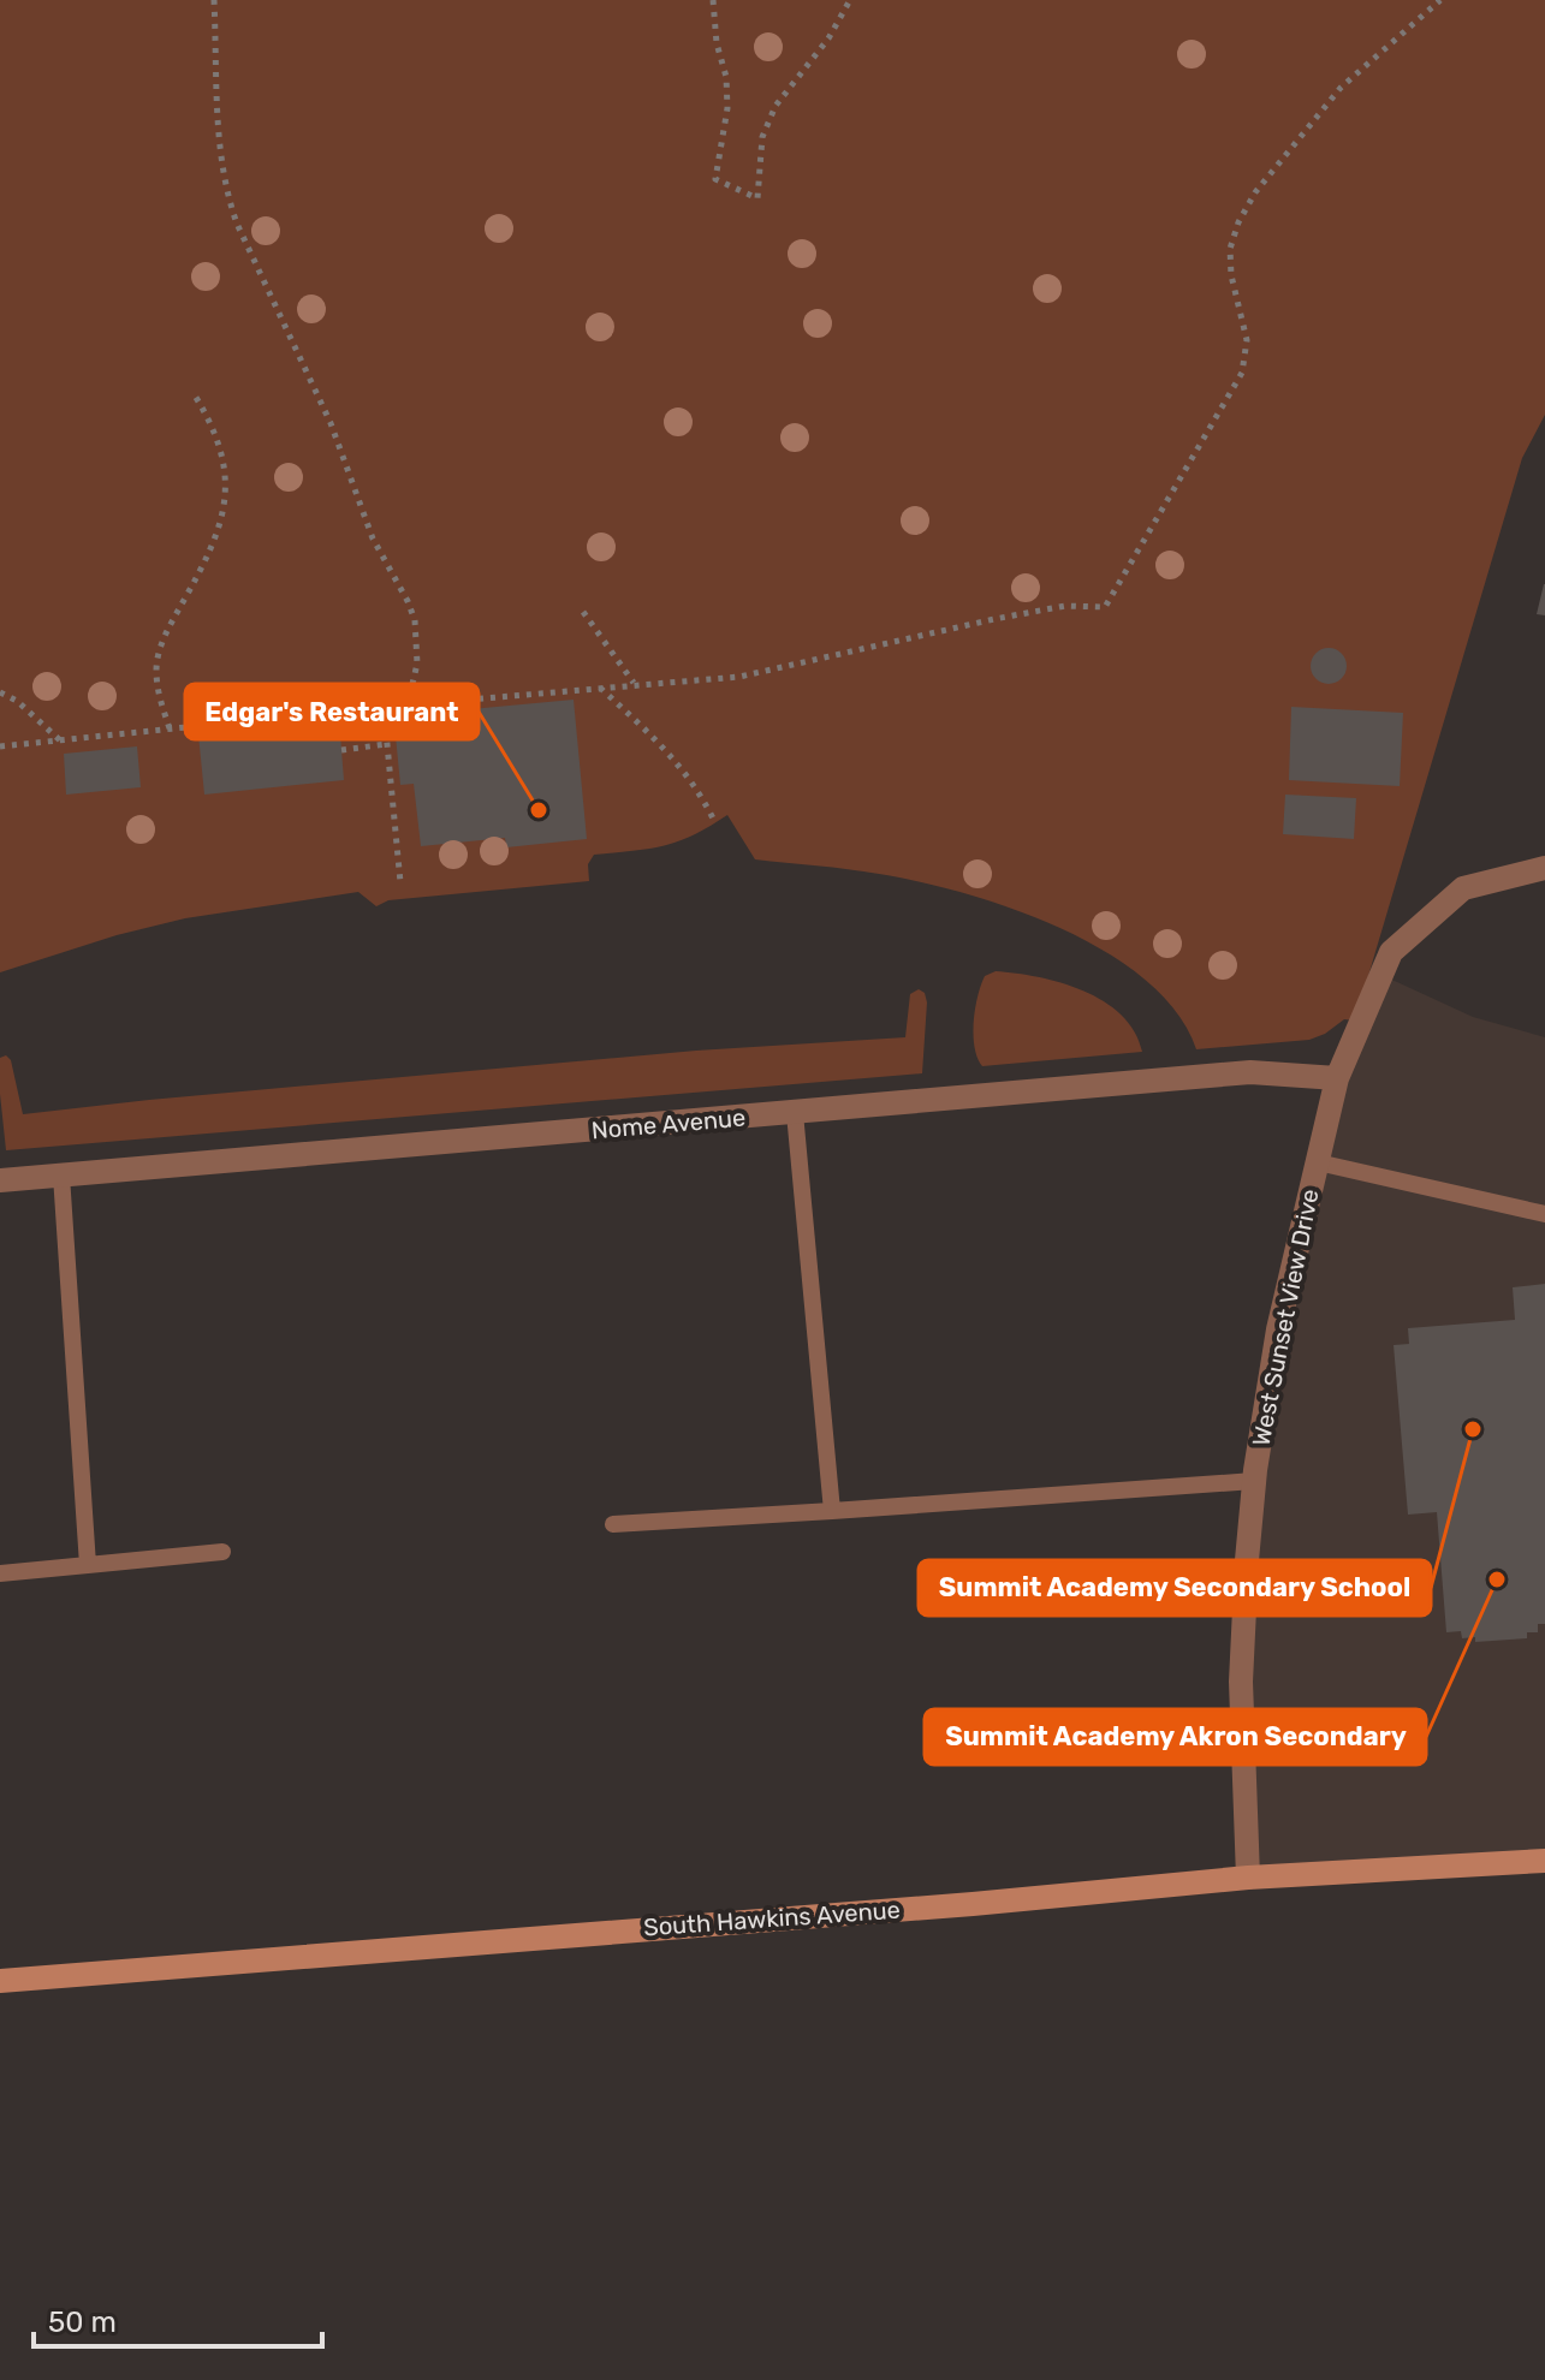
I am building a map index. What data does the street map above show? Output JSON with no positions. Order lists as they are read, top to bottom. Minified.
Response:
{"streets":{"main road":["South Hawkins Avenue"],"street":["Nome Avenue","West Sunset View Drive"]},"crossings":[["Nome Avenue","West Sunset View Drive"],["West Sunset View Drive","South Hawkins Avenue"]],"places":["Edgar's Restaurant","Summit Academy Secondary School","Summit Academy Akron Secondary"],"scale_bar":"50 m"}
